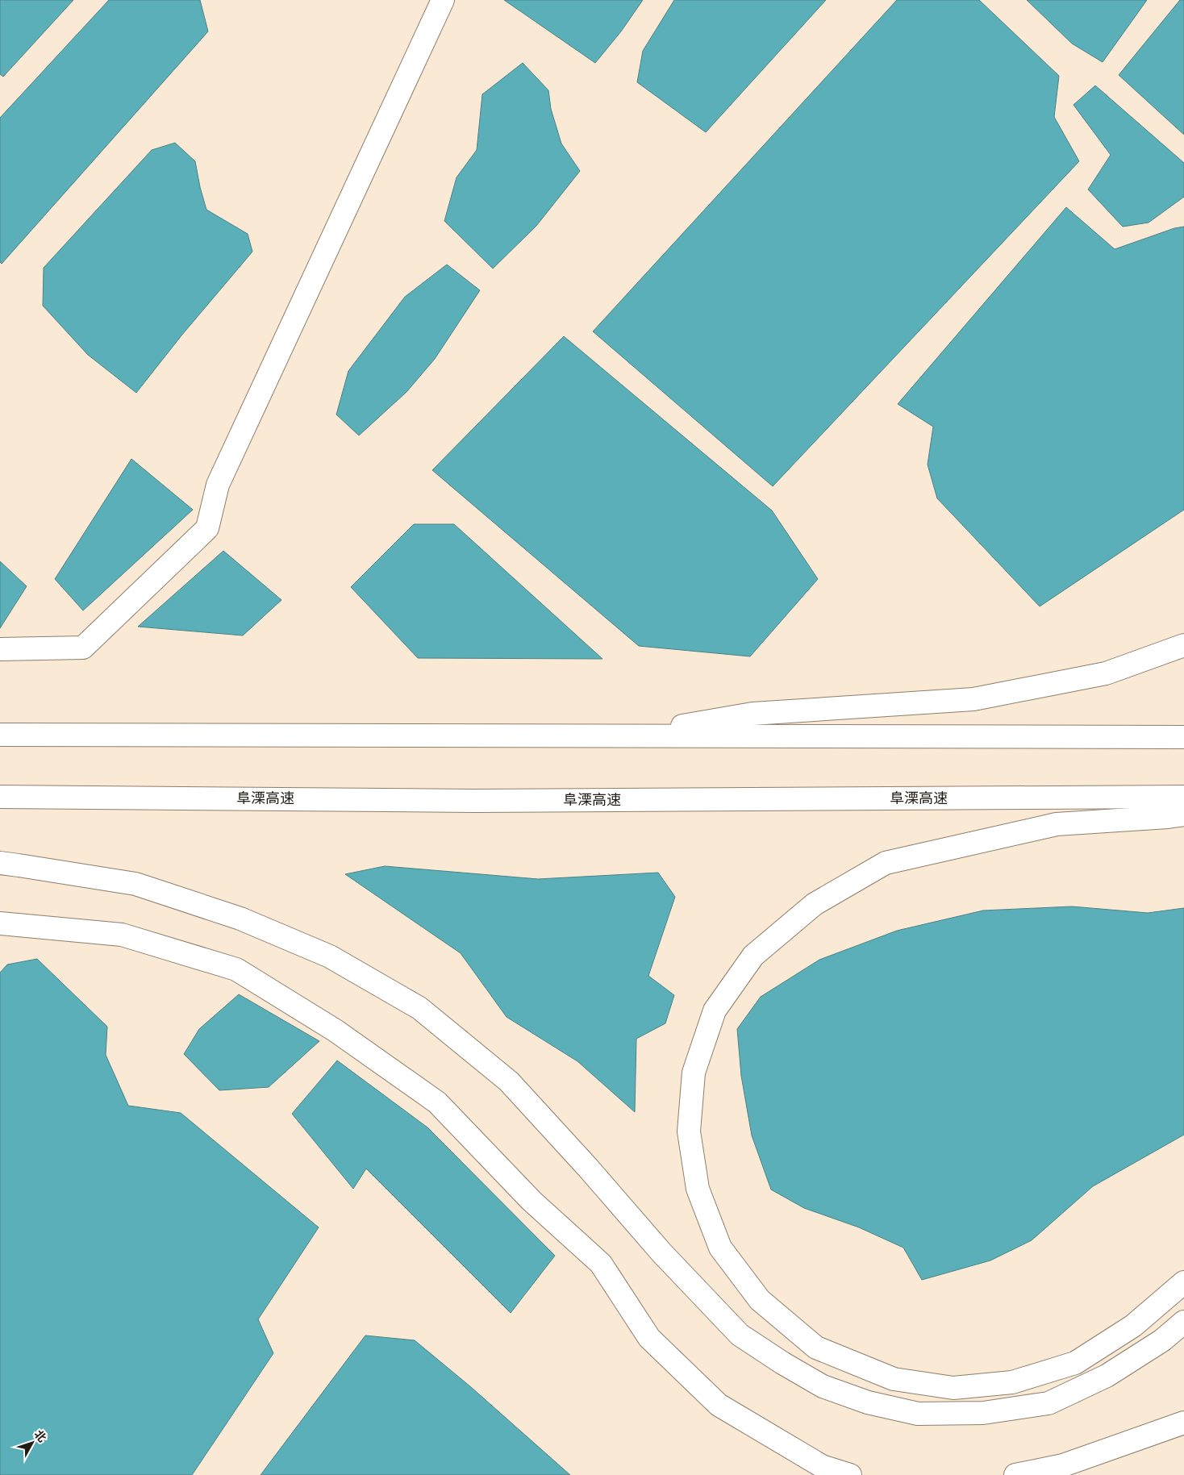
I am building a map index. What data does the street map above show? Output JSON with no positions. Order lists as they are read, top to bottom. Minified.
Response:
{"streets":{"main road":["阜溧高速"]},"north":"top right"}
